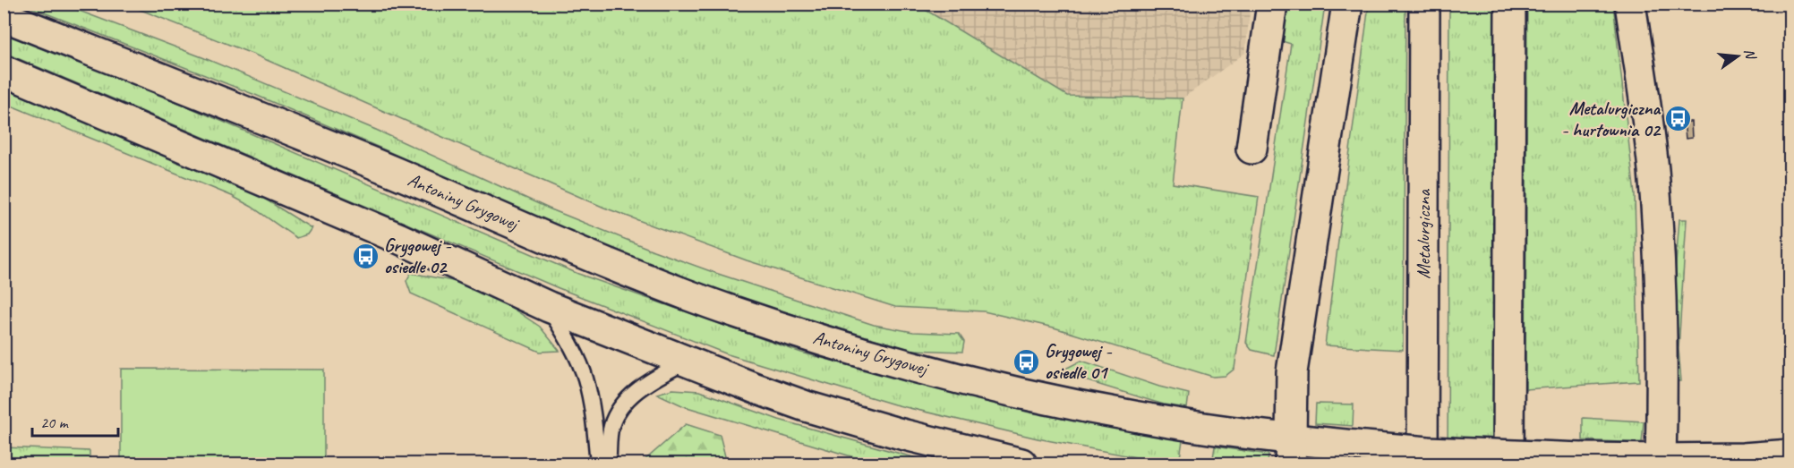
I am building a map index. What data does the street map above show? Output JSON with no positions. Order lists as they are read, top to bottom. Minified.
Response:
{"streets":{"street":["Antoniny Grygowej","Metalurgiczna"]},"places":{"bus stop":["Metalurgiczna - hurtownia 02","Grygowej - osiedle 02","Grygowej - osiedle 01"]},"scale_bar":"20 m","north":"right"}
